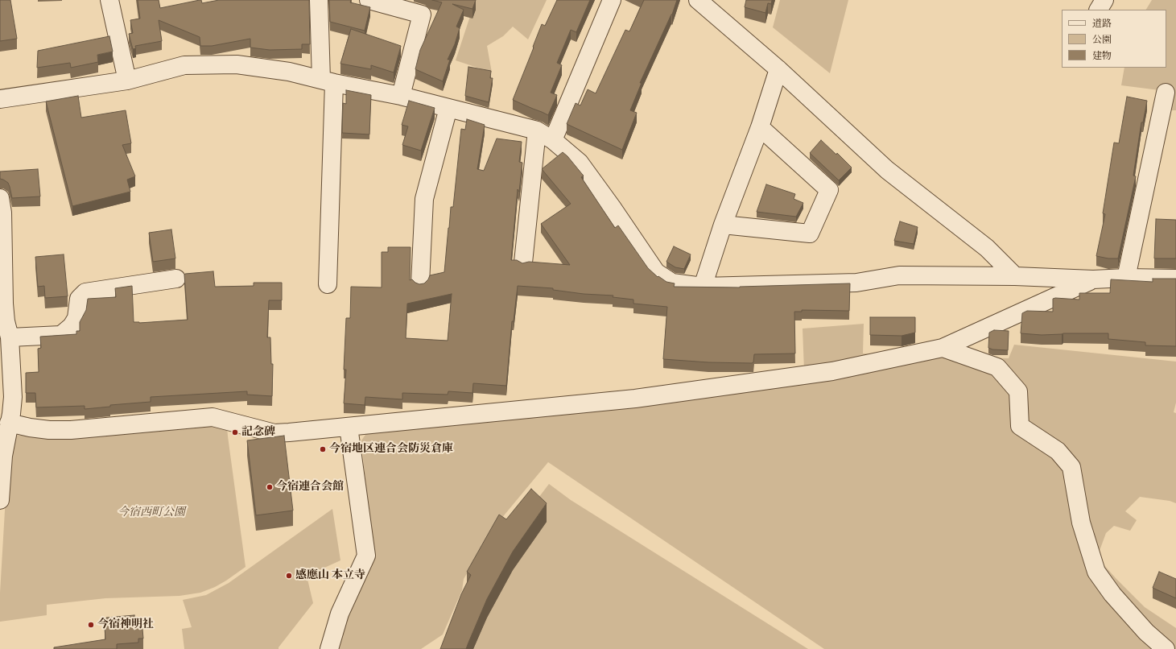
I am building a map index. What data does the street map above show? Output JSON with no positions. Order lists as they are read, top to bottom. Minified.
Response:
{"parks":["今宿西町公園"],"places":["記念碑","今宿地区連合会防災倉庫","今宿連合会館","感應山 本立寺","今宿神明社"],"legend":["道路","公園","建物"]}
